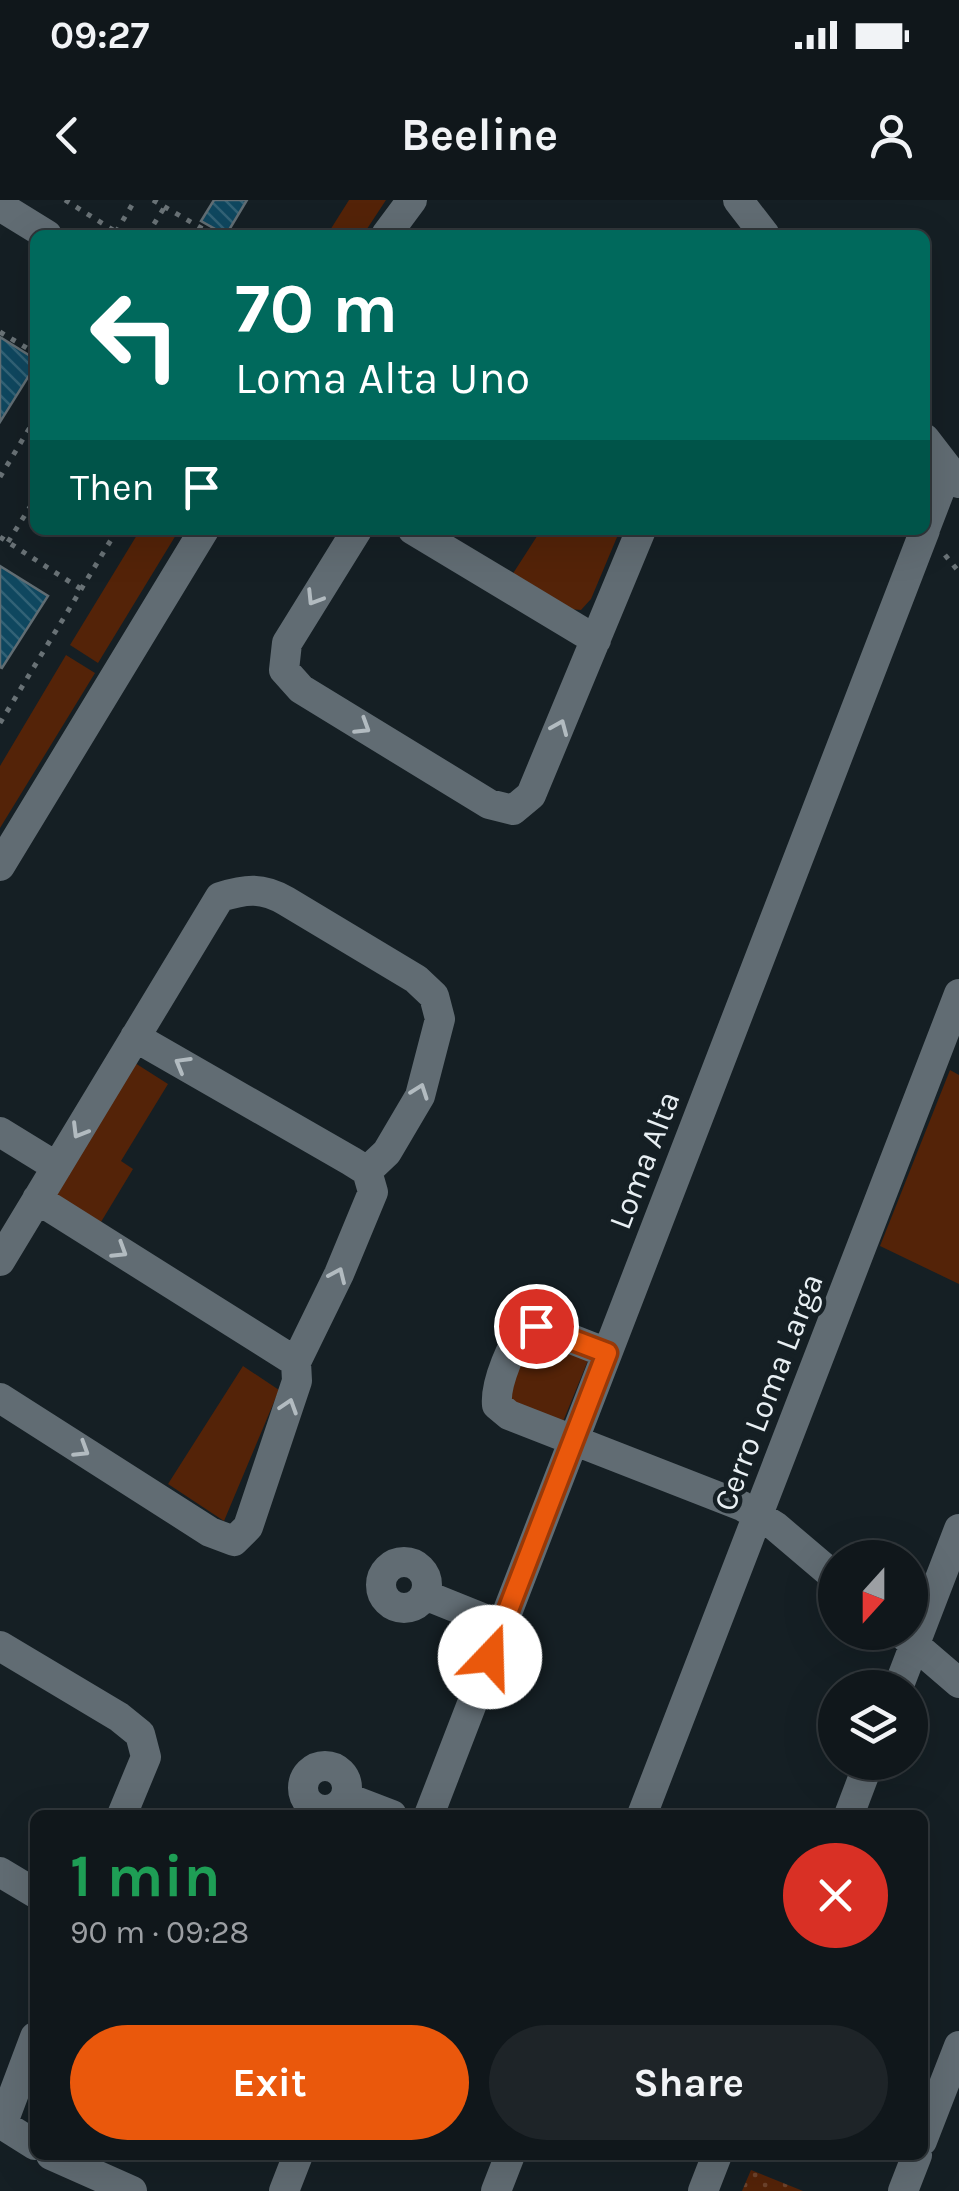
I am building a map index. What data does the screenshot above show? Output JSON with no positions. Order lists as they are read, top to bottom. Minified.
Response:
{"streets":{"street":["Loma Alta","Cerro Loma Larga"]},"north":"bottom","page":{"status":"09:27","header":"Beeline","turn":["70 m","Loma Alta Uno"],"then":"Then","heading":["1 min","90 m · 09:28"],"buttons":["Exit","Share"]}}
